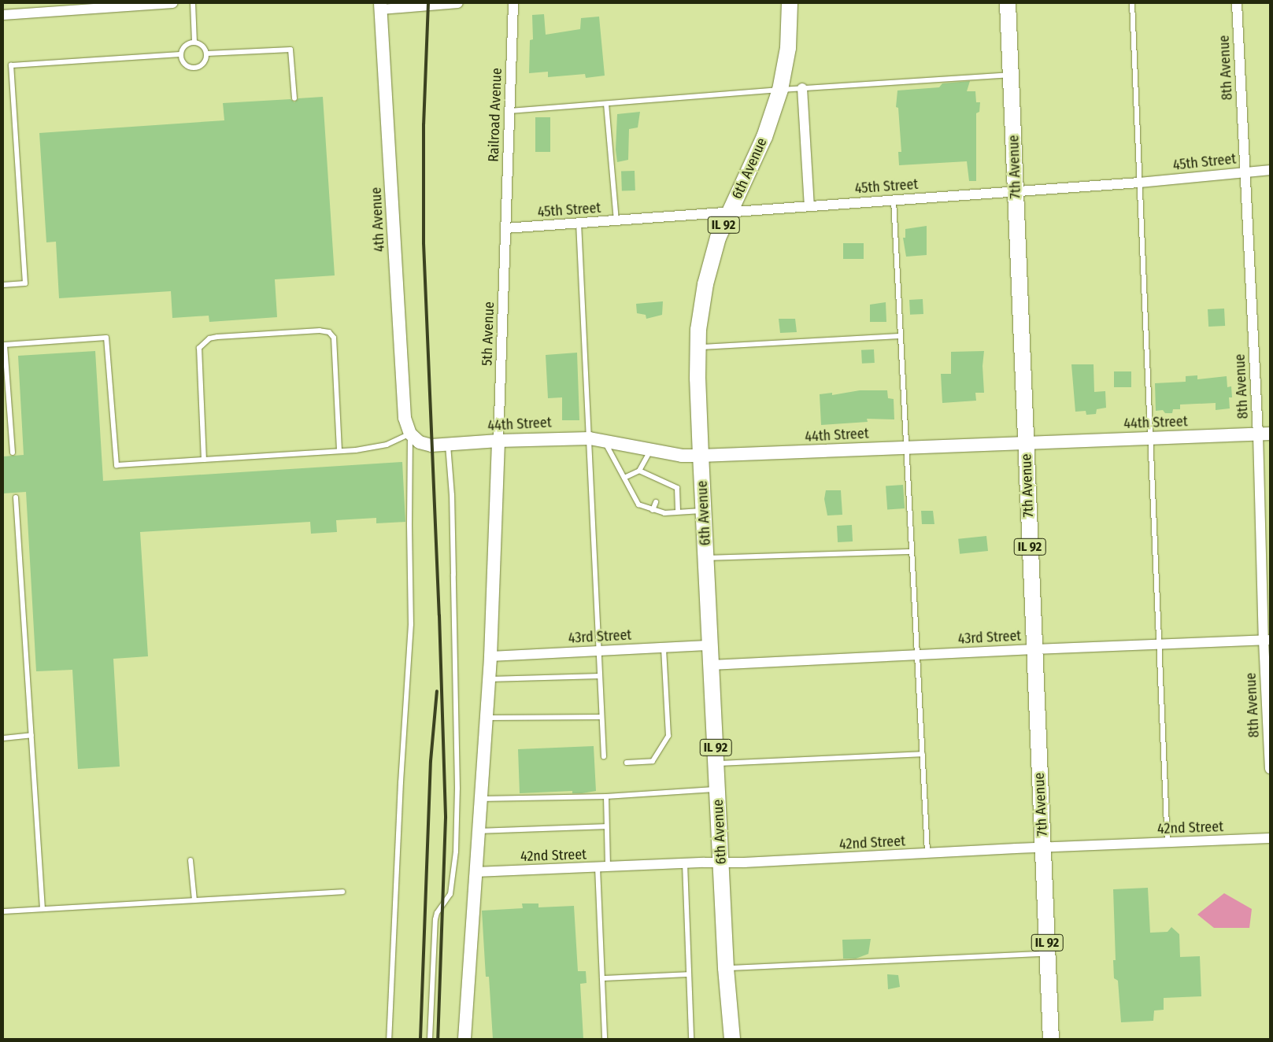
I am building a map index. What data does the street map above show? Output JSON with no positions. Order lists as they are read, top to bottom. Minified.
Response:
{"streets":{"main road":["7th Avenue","6th Avenue","IL 92"],"street":["8th Avenue","Railroad Avenue","45th Street","4th Avenue","5th Avenue","44th Street","43rd Street","42nd Street"]},"crossings":[["8th Avenue","45th Street"],["8th Avenue","44th Street"],["8th Avenue","43rd Street"],["Railroad Avenue","45th Street"],["Railroad Avenue","5th Avenue"],["45th Street","7th Avenue"],["45th Street","6th Avenue"],["45th Street","5th Avenue"],["7th Avenue","44th Street"],["7th Avenue","43rd Street"],["7th Avenue","42nd Street"],["6th Avenue","44th Street"],["6th Avenue","43rd Street"],["6th Avenue","42nd Street"],["4th Avenue","44th Street"],["5th Avenue","44th Street"]]}
